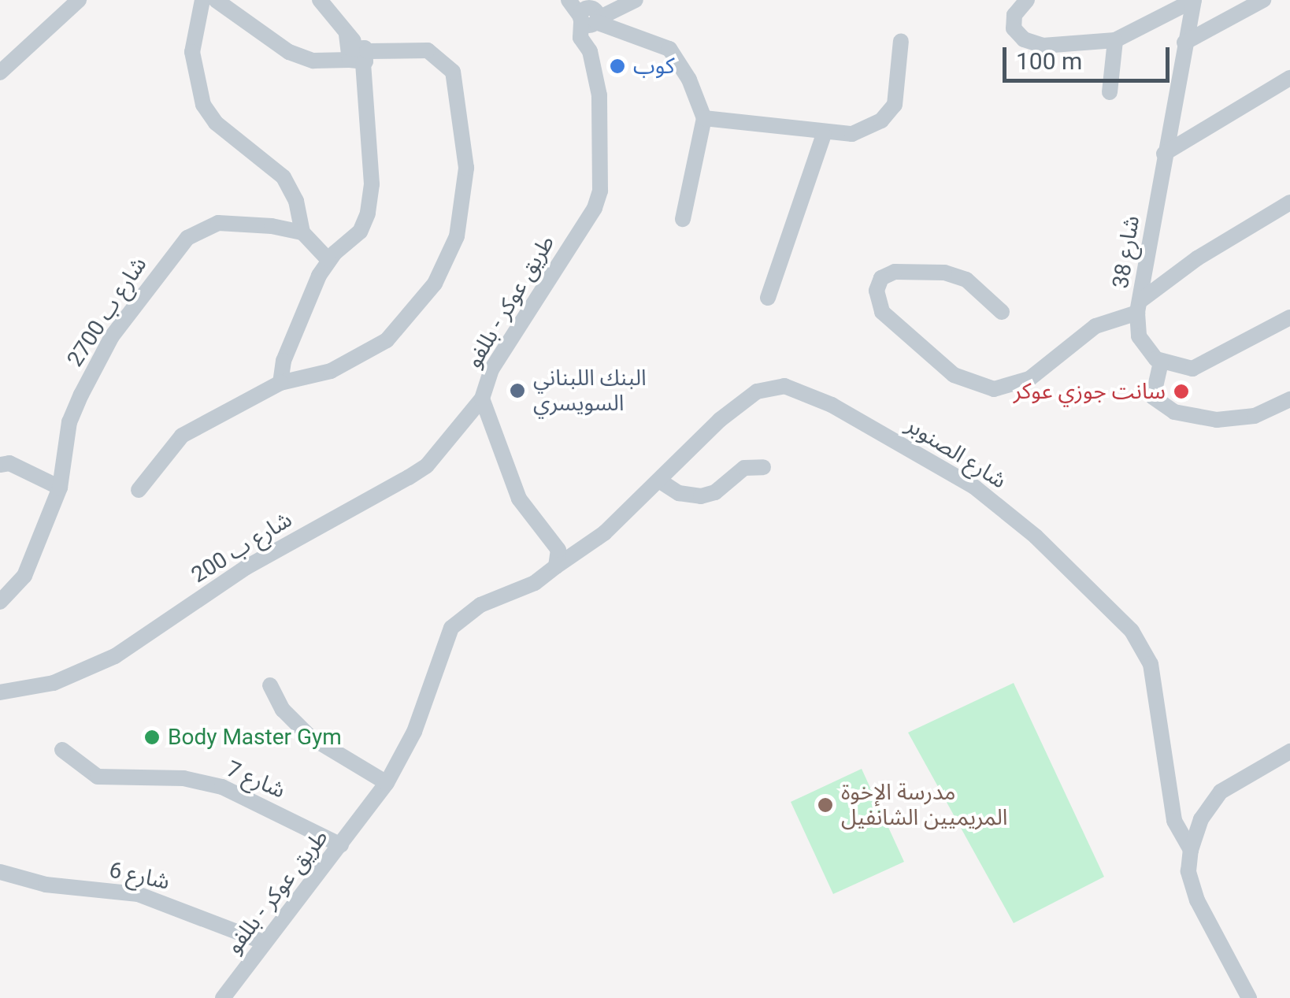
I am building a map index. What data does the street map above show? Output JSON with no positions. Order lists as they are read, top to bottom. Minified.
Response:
{"streets":{"street":["شارع 38","طريق عوكر - بللفو","شارع ب 2700","شارع الصنوبر","شارع ب 200","شارع 7","شارع 6"]},"crossings":[["طريق عوكر - بللفو","شارع الصنوبر"],["طريق عوكر - بللفو","شارع ب 200"],["طريق عوكر - بللفو","شارع 7"],["طريق عوكر - بللفو","شارع 6"]],"places":["كوب","البنك اللبناني السويسري","سانت جوزي عوكر","Body Master Gym","مدرسة الإخوة المريميين الشانفيل"],"scale_bar":"100 m"}
